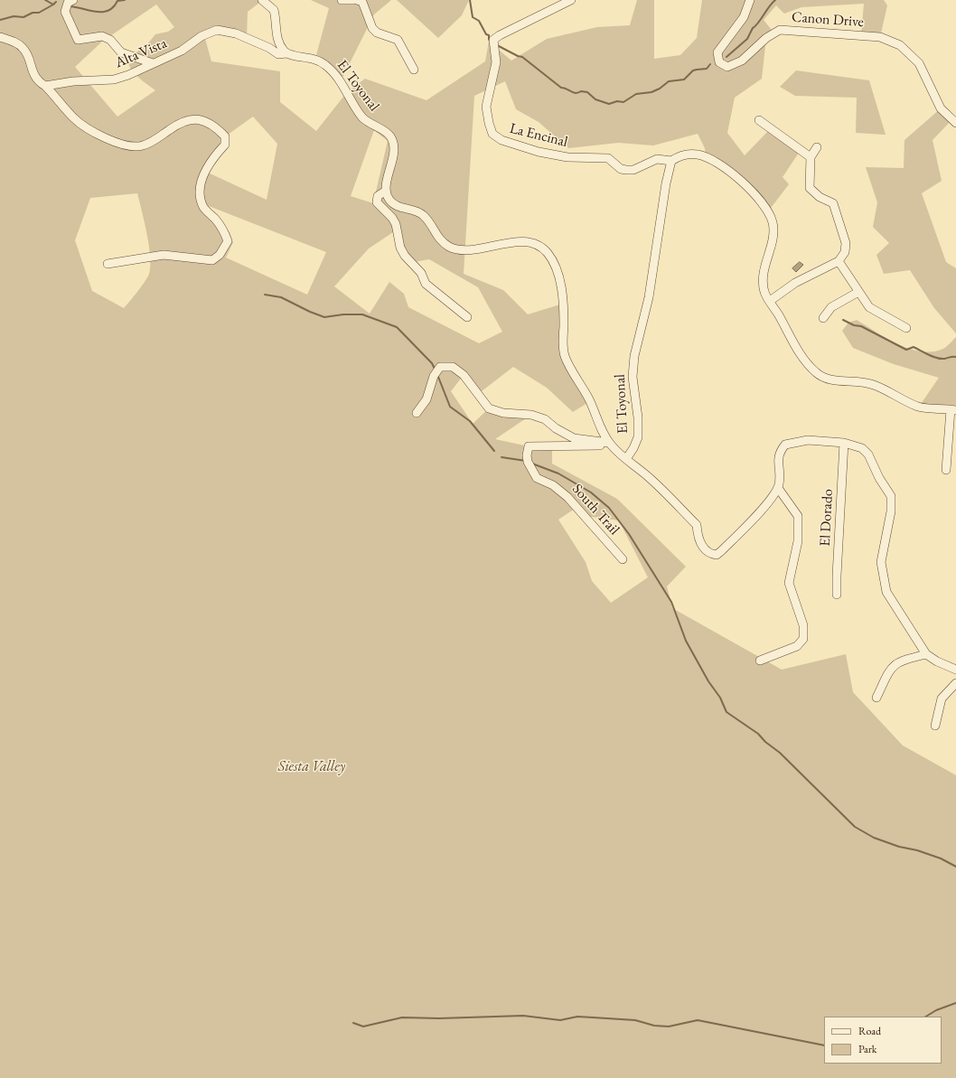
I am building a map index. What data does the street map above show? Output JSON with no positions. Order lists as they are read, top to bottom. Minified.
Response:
{"streets":{"street":["Canon Drive","Alta Vista","El Toyonal","La Encinal","South Trail","El Dorado"]},"crossings":[["Alta Vista","El Toyonal"],["El Toyonal","La Encinal"],["El Toyonal","South Trail"]],"parks":["Siesta Valley"],"legend":["Road","Park"]}
